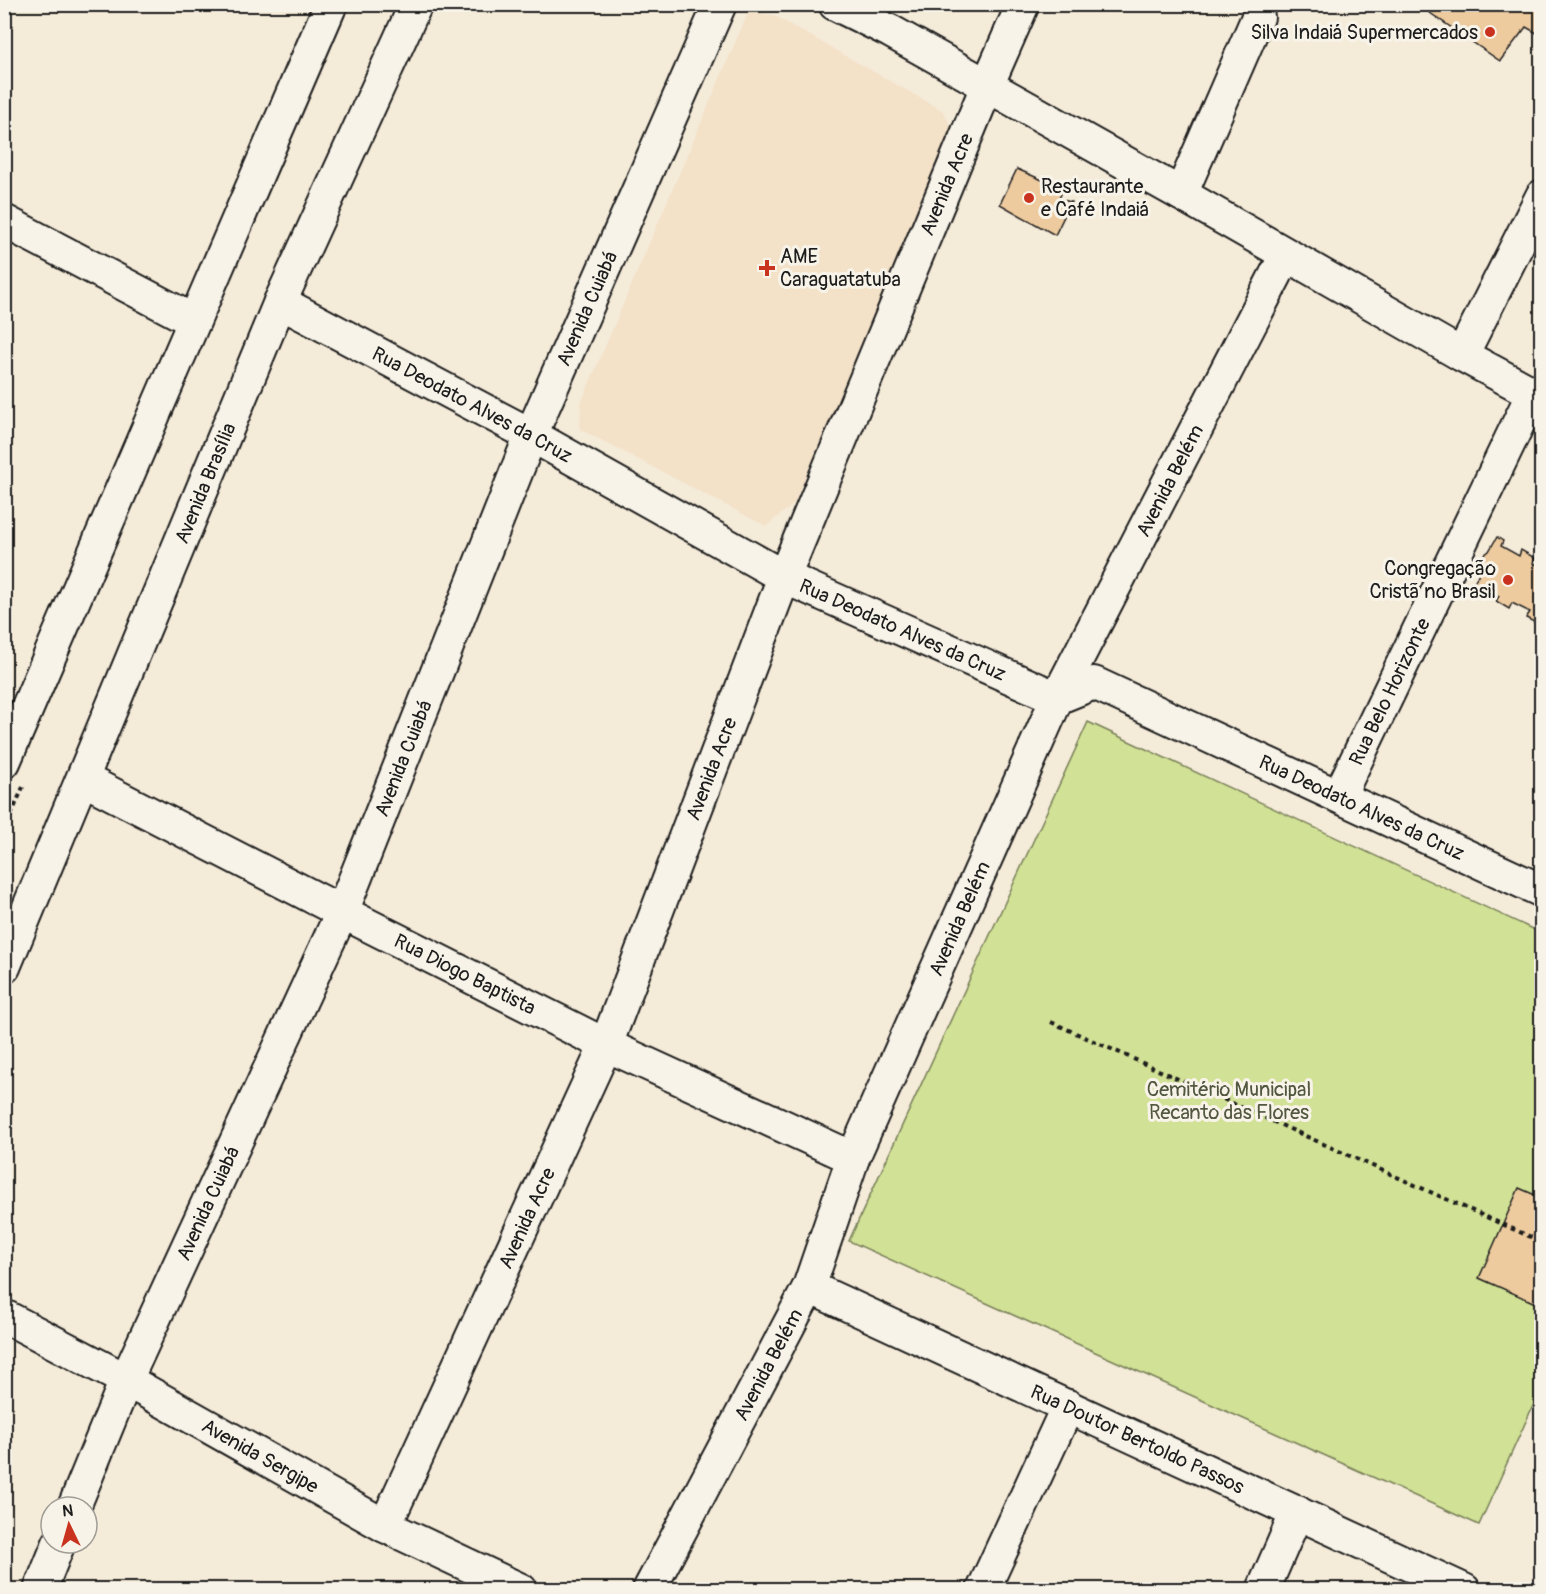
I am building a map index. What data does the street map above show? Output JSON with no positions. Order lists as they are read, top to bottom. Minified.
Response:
{"streets":{"street":["Avenida Acre","Avenida Cuiabá","Rua Deodato Alves da Cruz","Avenida Belém","Avenida Brasília","Rua Belo Horizonte","Rua Diogo Baptista","Rua Doutor Bertoldo Passos","Avenida Sergipe"]},"crossings":[["Avenida Acre","Rua Deodato Alves da Cruz"],["Avenida Acre","Rua Diogo Baptista"],["Avenida Acre","Avenida Sergipe"],["Avenida Cuiabá","Rua Deodato Alves da Cruz"],["Avenida Cuiabá","Rua Diogo Baptista"],["Avenida Cuiabá","Avenida Sergipe"],["Rua Deodato Alves da Cruz","Avenida Belém"],["Rua Deodato Alves da Cruz","Avenida Brasília"],["Rua Deodato Alves da Cruz","Rua Belo Horizonte"],["Avenida Belém","Rua Diogo Baptista"],["Avenida Belém","Rua Doutor Bertoldo Passos"],["Avenida Brasília","Rua Diogo Baptista"]],"parks":["Cemitério Municipal Recanto das Flores"],"places":{"other":["Silva Indaiá Supermercados","Restaurante e Café Indaiá","Congregação Cristã no Brasil"],"health":["AME Caraguatatuba"]},"north":"top"}
